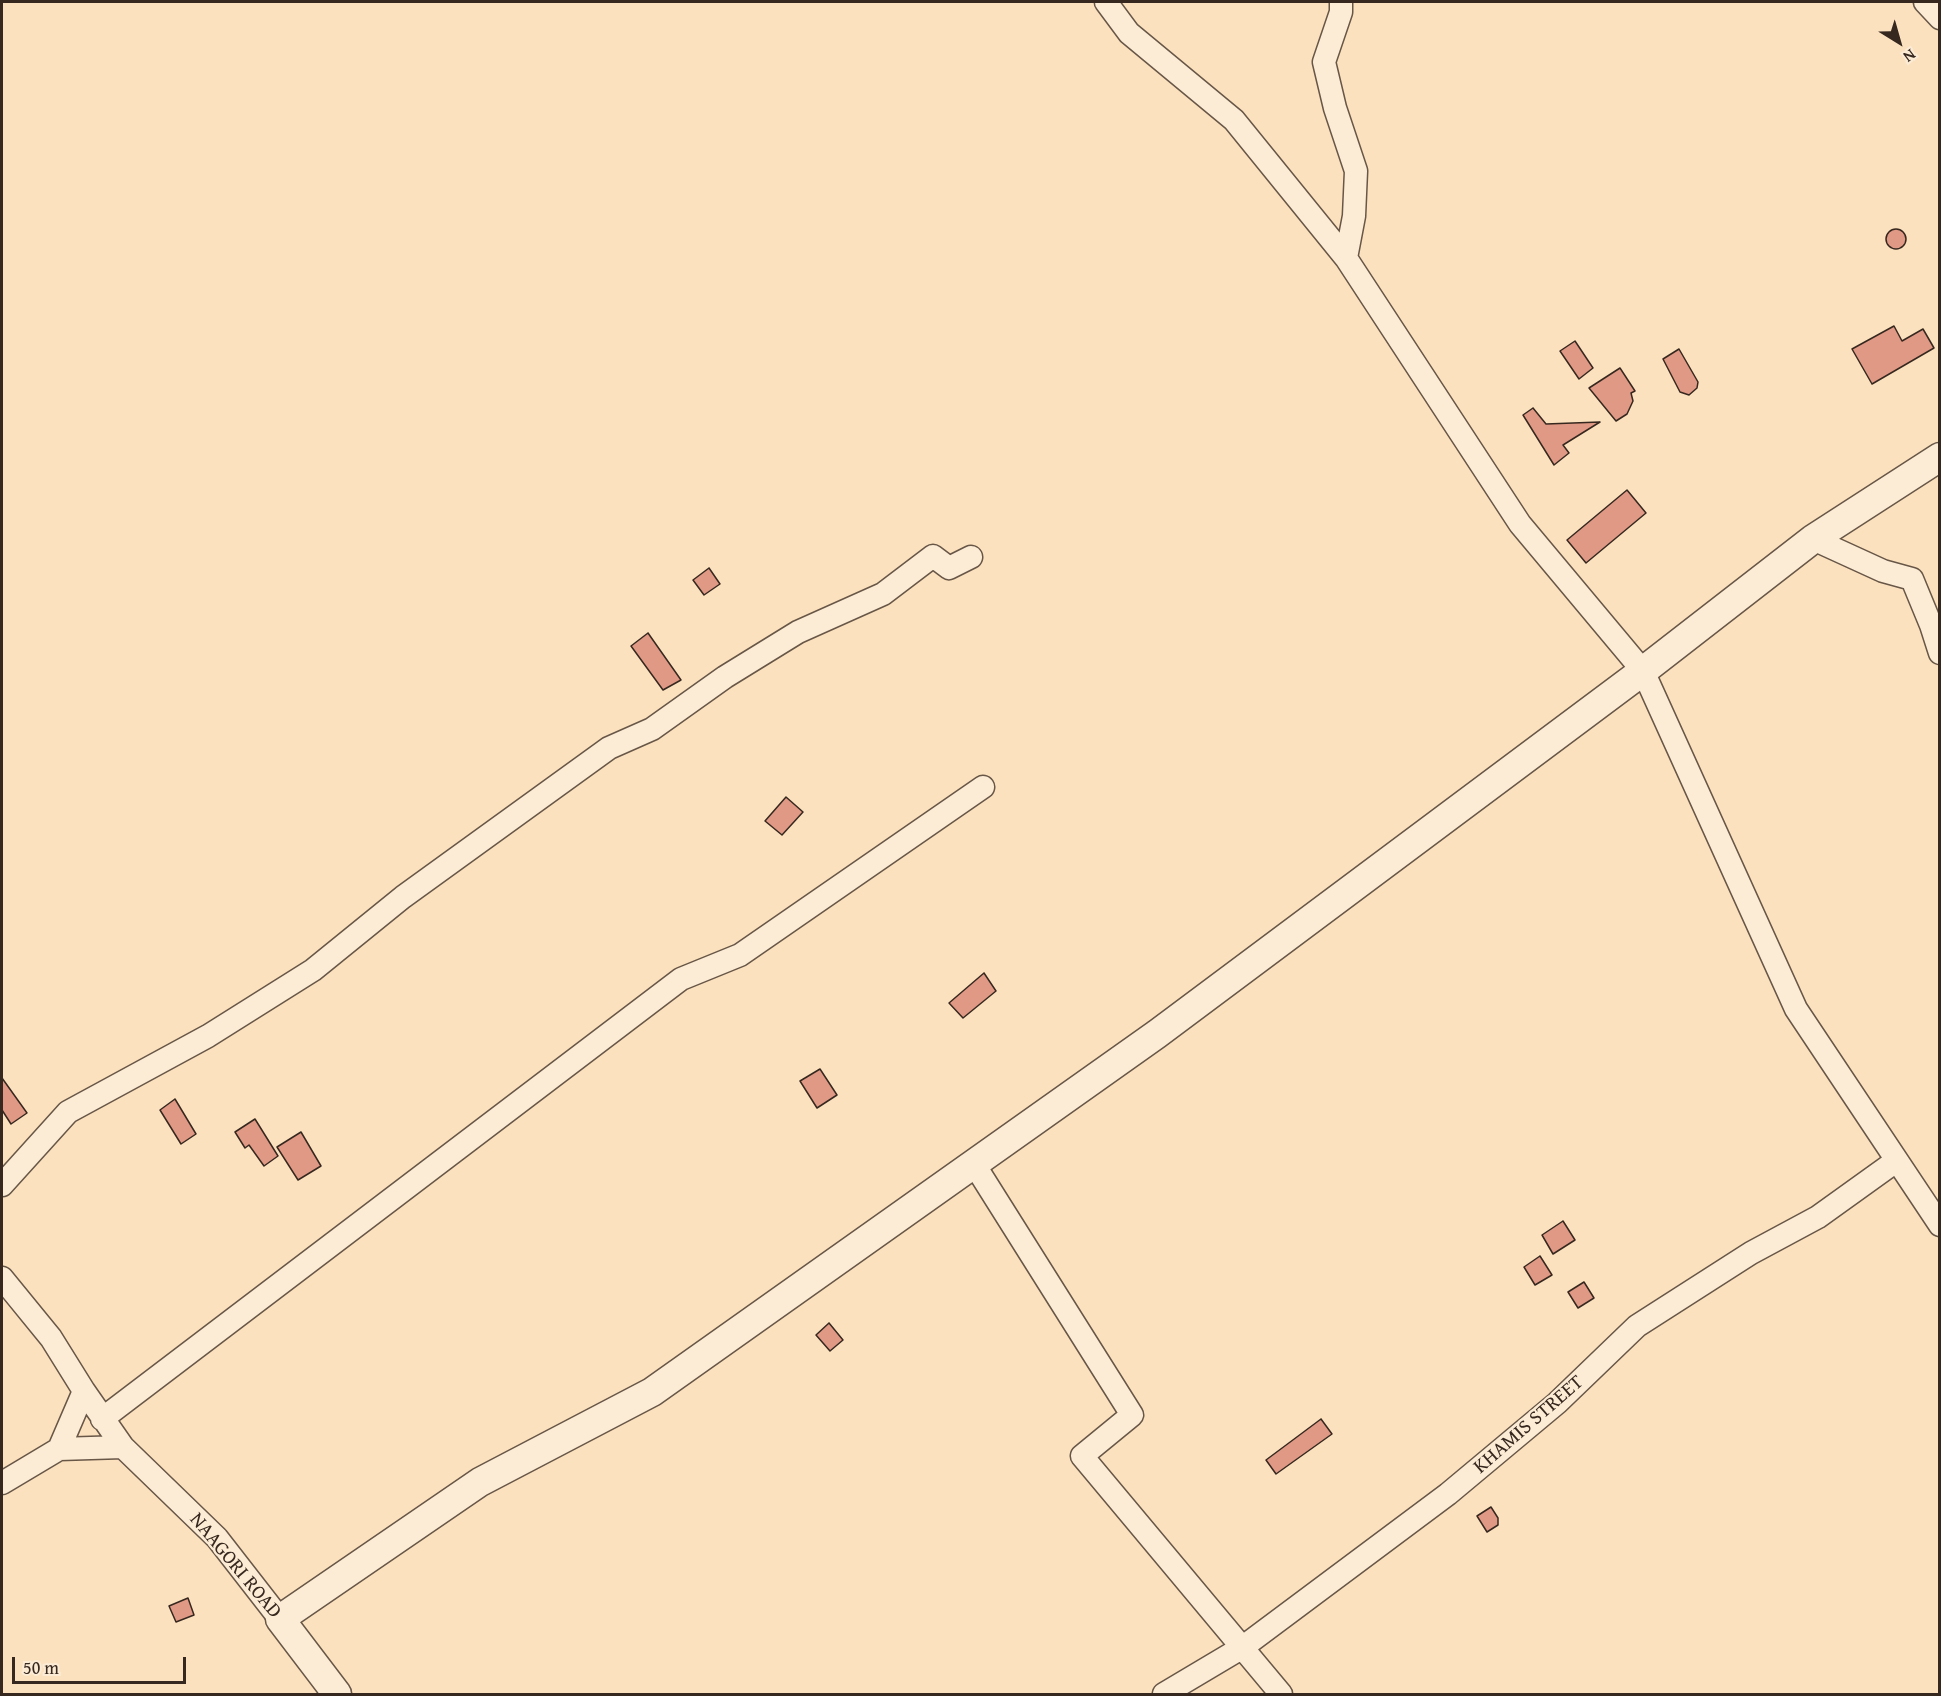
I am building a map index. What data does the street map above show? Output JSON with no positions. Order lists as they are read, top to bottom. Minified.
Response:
{"streets":{"street":["KHAMIS STREET","NAAGORI ROAD"]},"scale_bar":"50 m","north":"bottom right"}
